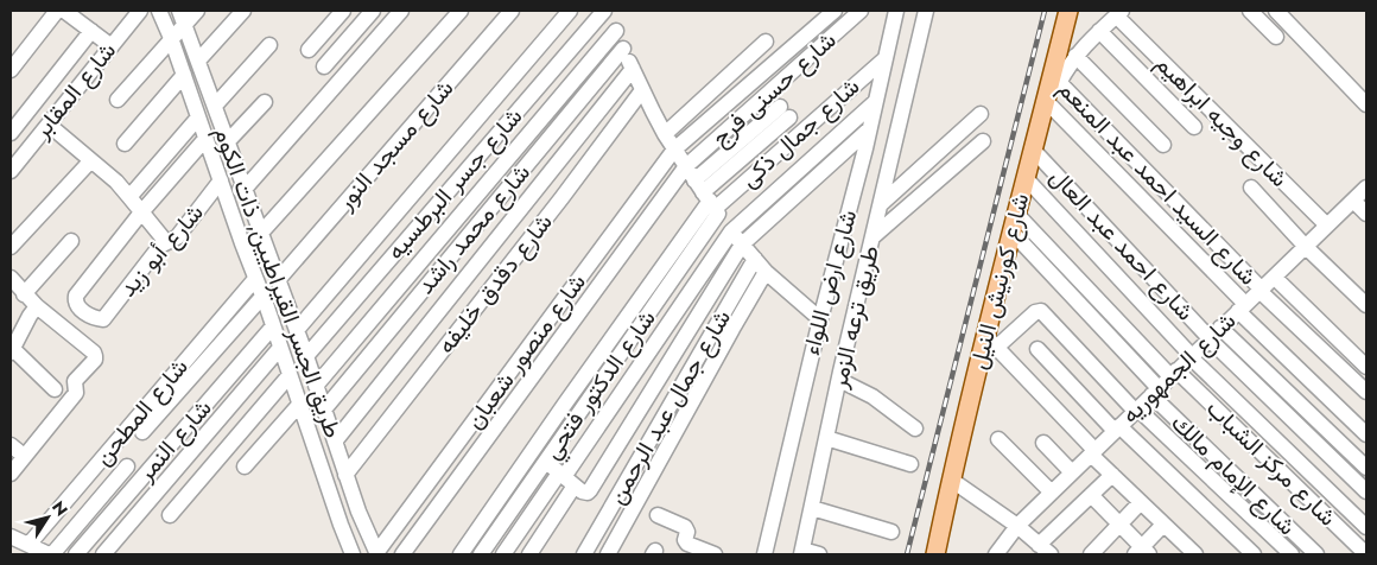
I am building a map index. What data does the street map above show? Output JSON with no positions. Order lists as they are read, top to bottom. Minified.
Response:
{"streets":{"main road":["شارع كورنيش النيل"],"street":["شارع حسنى فرج","شارع المقابر","شارع وجيه ابراهيم","شارع جمال ذكى","شارع مسجد النور","شارع السيد احمد عبد المنعم","شارع جسر البرطسيه","شارع محمد راشد","شارع احمد عبد العال","شارع أبو زيد","طريق الجسر القيراطيين, ذات الكوم","شارع ارض اللواء","شارع دقدق خليفه","طريق ترعه الزمر","شارع منصور شعبان","شارع الجمهوريه","شارع الدكتور فتحي","شارع جمال عبد الرحمن","شارع المطحن","شارع النمر","شارع مركز الشباب","شارع الإمام مالك"]},"crossings":[["شارع وجيه ابراهيم","شارع الجمهوريه"],["شارع جمال ذكى","شارع ارض اللواء"],["شارع جمال ذكى","شارع الدكتور فتحي"],["شارع مسجد النور","طريق الجسر القيراطيين, ذات الكوم"],["شارع السيد احمد عبد المنعم","شارع كورنيش النيل"],["شارع السيد احمد عبد المنعم","شارع الجمهوريه"],["شارع جسر البرطسيه","طريق الجسر القيراطيين, ذات الكوم"],["شارع محمد راشد","طريق الجسر القيراطيين, ذات الكوم"],["شارع احمد عبد العال","شارع كورنيش النيل"],["شارع احمد عبد العال","شارع الجمهوريه"],["شارع أبو زيد","طريق الجسر القيراطيين, ذات الكوم"],["شارع كورنيش النيل","شارع مركز الشباب"],["شارع كورنيش النيل","شارع الإمام مالك"],["طريق الجسر القيراطيين, ذات الكوم","شارع دقدق خليفه"],["طريق الجسر القيراطيين, ذات الكوم","شارع منصور شعبان"],["طريق الجسر القيراطيين, ذات الكوم","شارع المطحن"],["طريق الجسر القيراطيين, ذات الكوم","شارع النمر"],["شارع الجمهوريه","شارع مركز الشباب"],["شارع الجمهوريه","شارع الإمام مالك"],["شارع مركز الشباب","شارع الإمام مالك"]],"north":"top right"}
